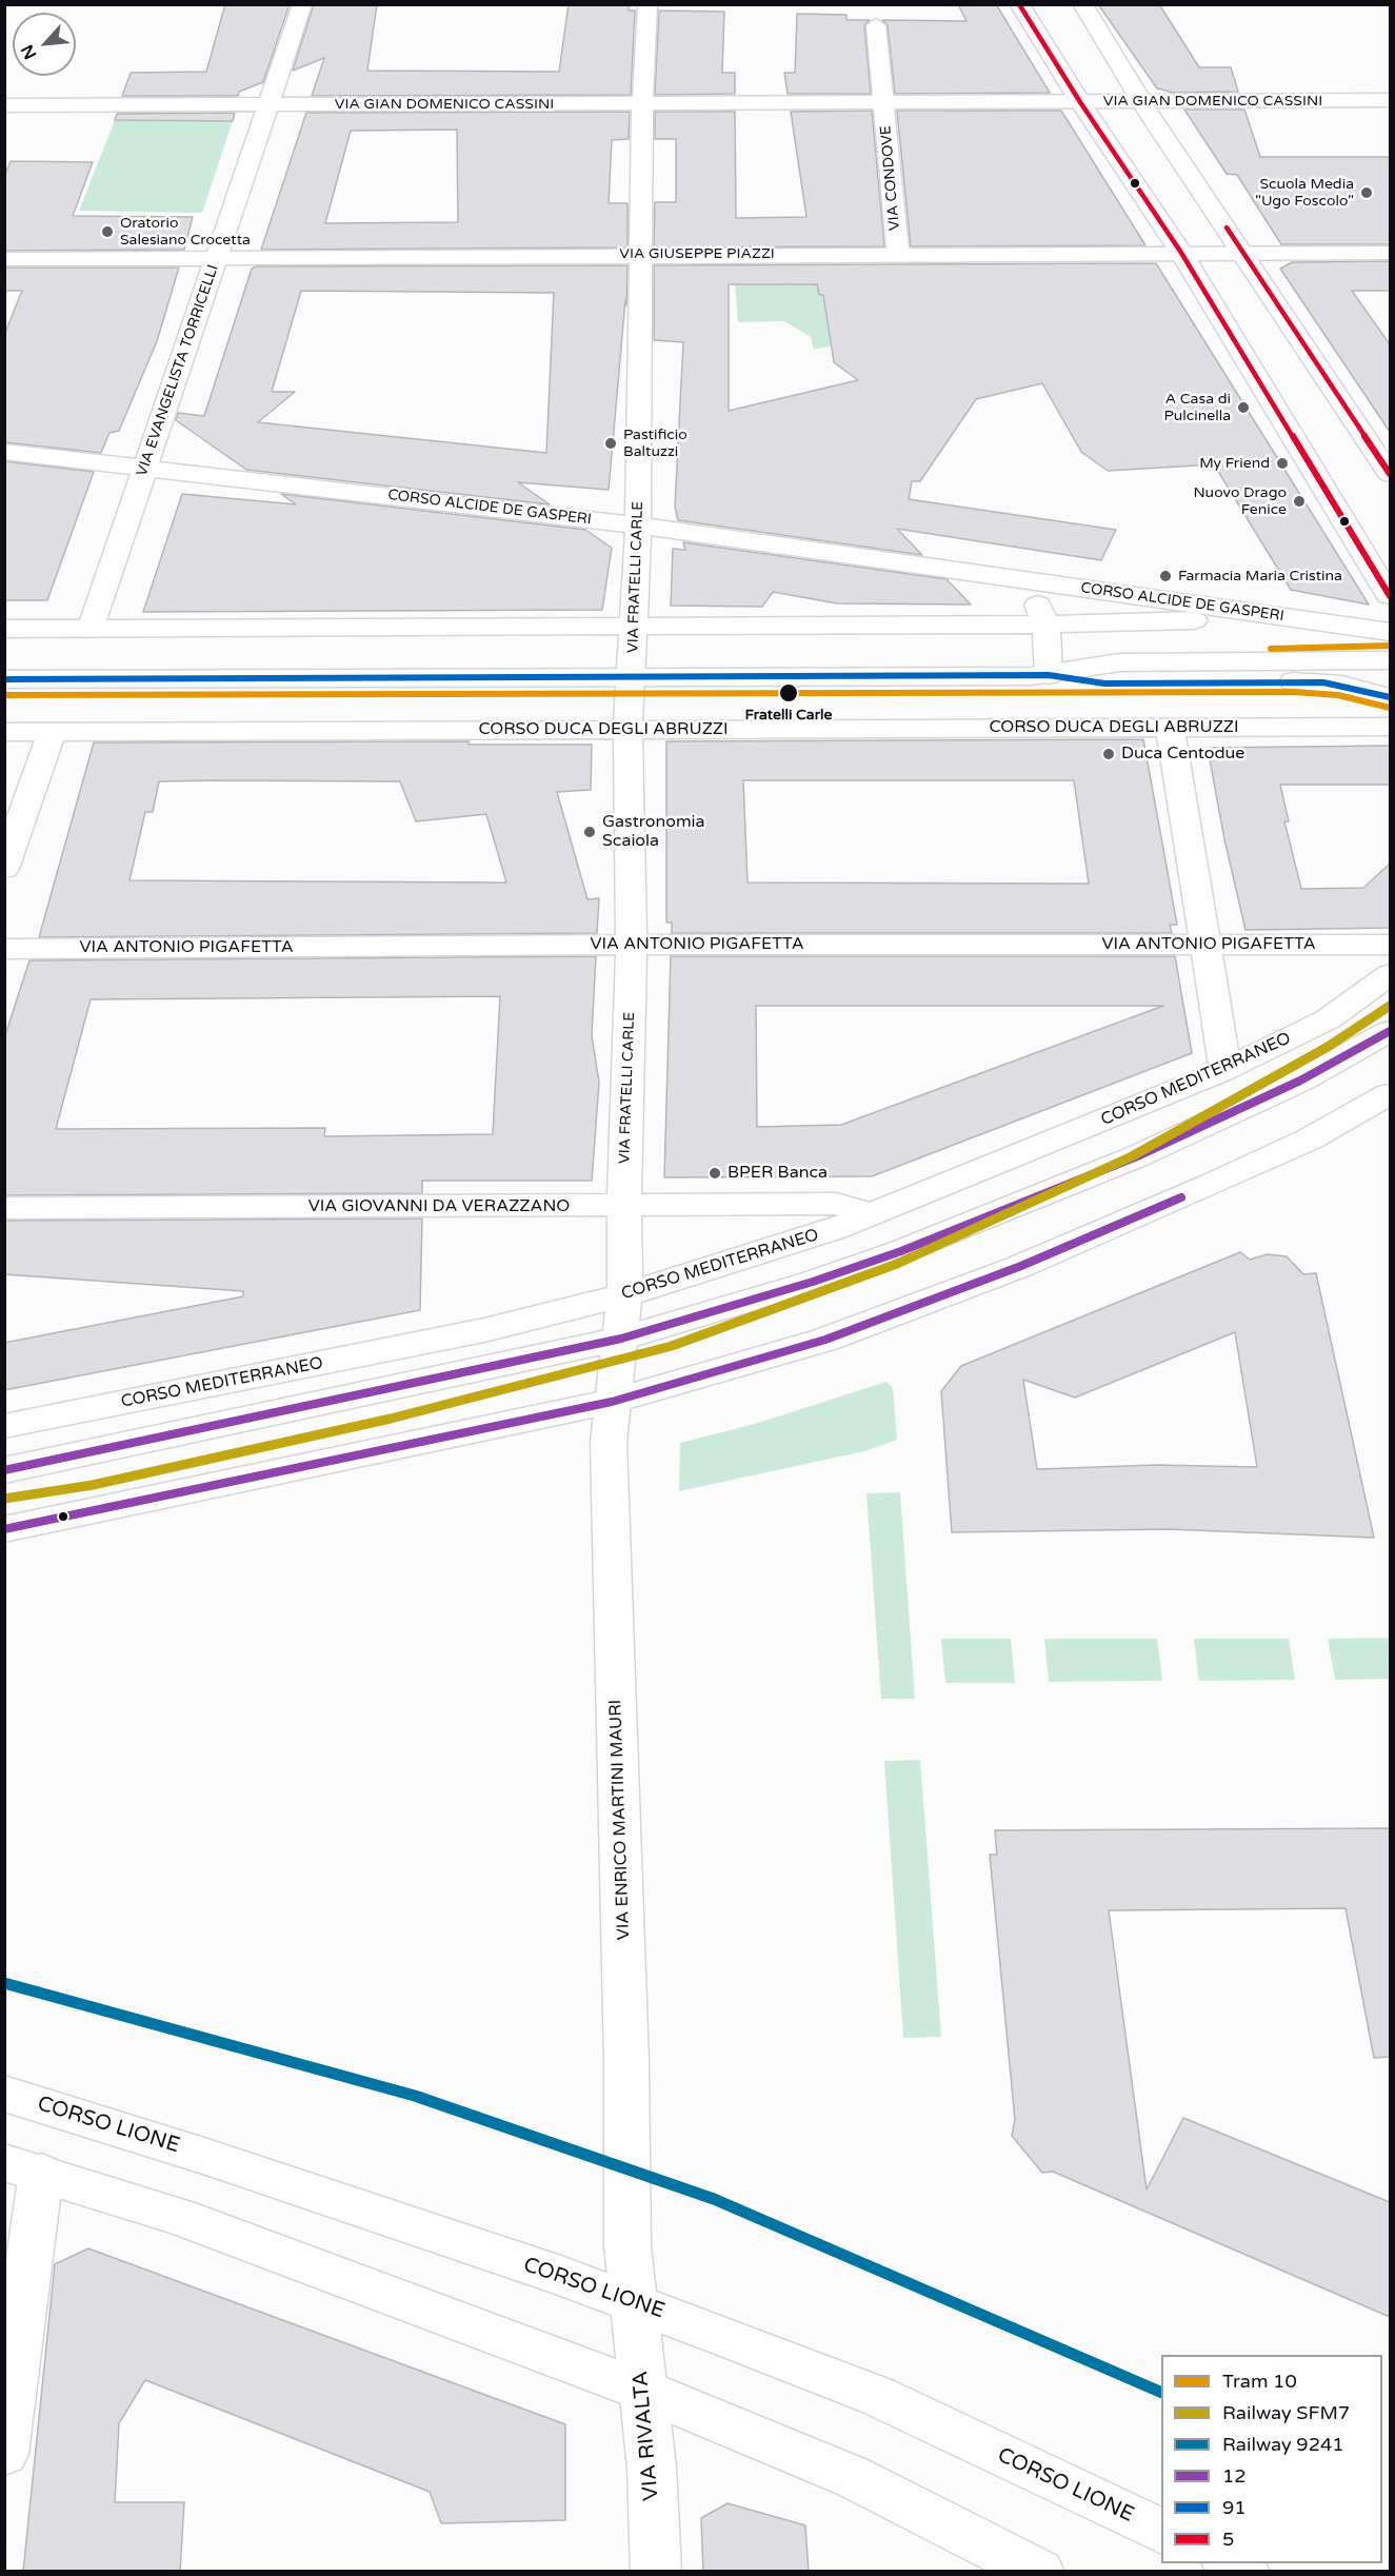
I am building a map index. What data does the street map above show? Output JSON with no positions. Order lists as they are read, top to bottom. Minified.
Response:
{"streets":{"street":["VIA GIAN DOMENICO CASSINI","VIA CONDOVE","VIA GIUSEPPE PIAZZI","VIA EVANGELISTA TORRICELLI","CORSO ALCIDE DE GASPERI","VIA FRATELLI CARLE","CORSO DUCA DEGLI ABRUZZI","VIA ANTONIO PIGAFETTA","CORSO MEDITERRANEO","VIA GIOVANNI DA VERAZZANO","VIA ENRICO MARTINI MAURI","CORSO LIONE","VIA RIVALTA"]},"crossings":[["VIA GIAN DOMENICO CASSINI","VIA CONDOVE"],["VIA GIAN DOMENICO CASSINI","VIA EVANGELISTA TORRICELLI"],["VIA GIAN DOMENICO CASSINI","VIA FRATELLI CARLE"],["VIA CONDOVE","VIA GIUSEPPE PIAZZI"],["VIA GIUSEPPE PIAZZI","VIA EVANGELISTA TORRICELLI"],["VIA GIUSEPPE PIAZZI","VIA FRATELLI CARLE"],["VIA EVANGELISTA TORRICELLI","CORSO ALCIDE DE GASPERI"],["CORSO ALCIDE DE GASPERI","VIA FRATELLI CARLE"],["VIA FRATELLI CARLE","CORSO DUCA DEGLI ABRUZZI"],["VIA FRATELLI CARLE","VIA ANTONIO PIGAFETTA"],["VIA FRATELLI CARLE","CORSO MEDITERRANEO"],["VIA FRATELLI CARLE","VIA GIOVANNI DA VERAZZANO"],["VIA FRATELLI CARLE","VIA ENRICO MARTINI MAURI"],["CORSO MEDITERRANEO","VIA GIOVANNI DA VERAZZANO"],["VIA ENRICO MARTINI MAURI","CORSO LIONE"],["VIA ENRICO MARTINI MAURI","VIA RIVALTA"],["CORSO LIONE","VIA RIVALTA"]],"places":["Scuola Media \"Ugo Foscolo\"","Oratorio Salesiano Crocetta","A Casa di Pulcinella","Pastificio Baltuzzi","My Friend","Nuovo Drago Fenice","Farmacia Maria Cristina","Fratelli Carle","Duca Centodue","Gastronomia Scaiola","BPER Banca"],"lines":["transit line 5","tram line 10","transit line 91","rail line SFM7","transit line 12","rail line 9241"],"legend":["Tram 10","Railway SFM7","Railway 9241","12","91","5"],"north":"bottom left"}
